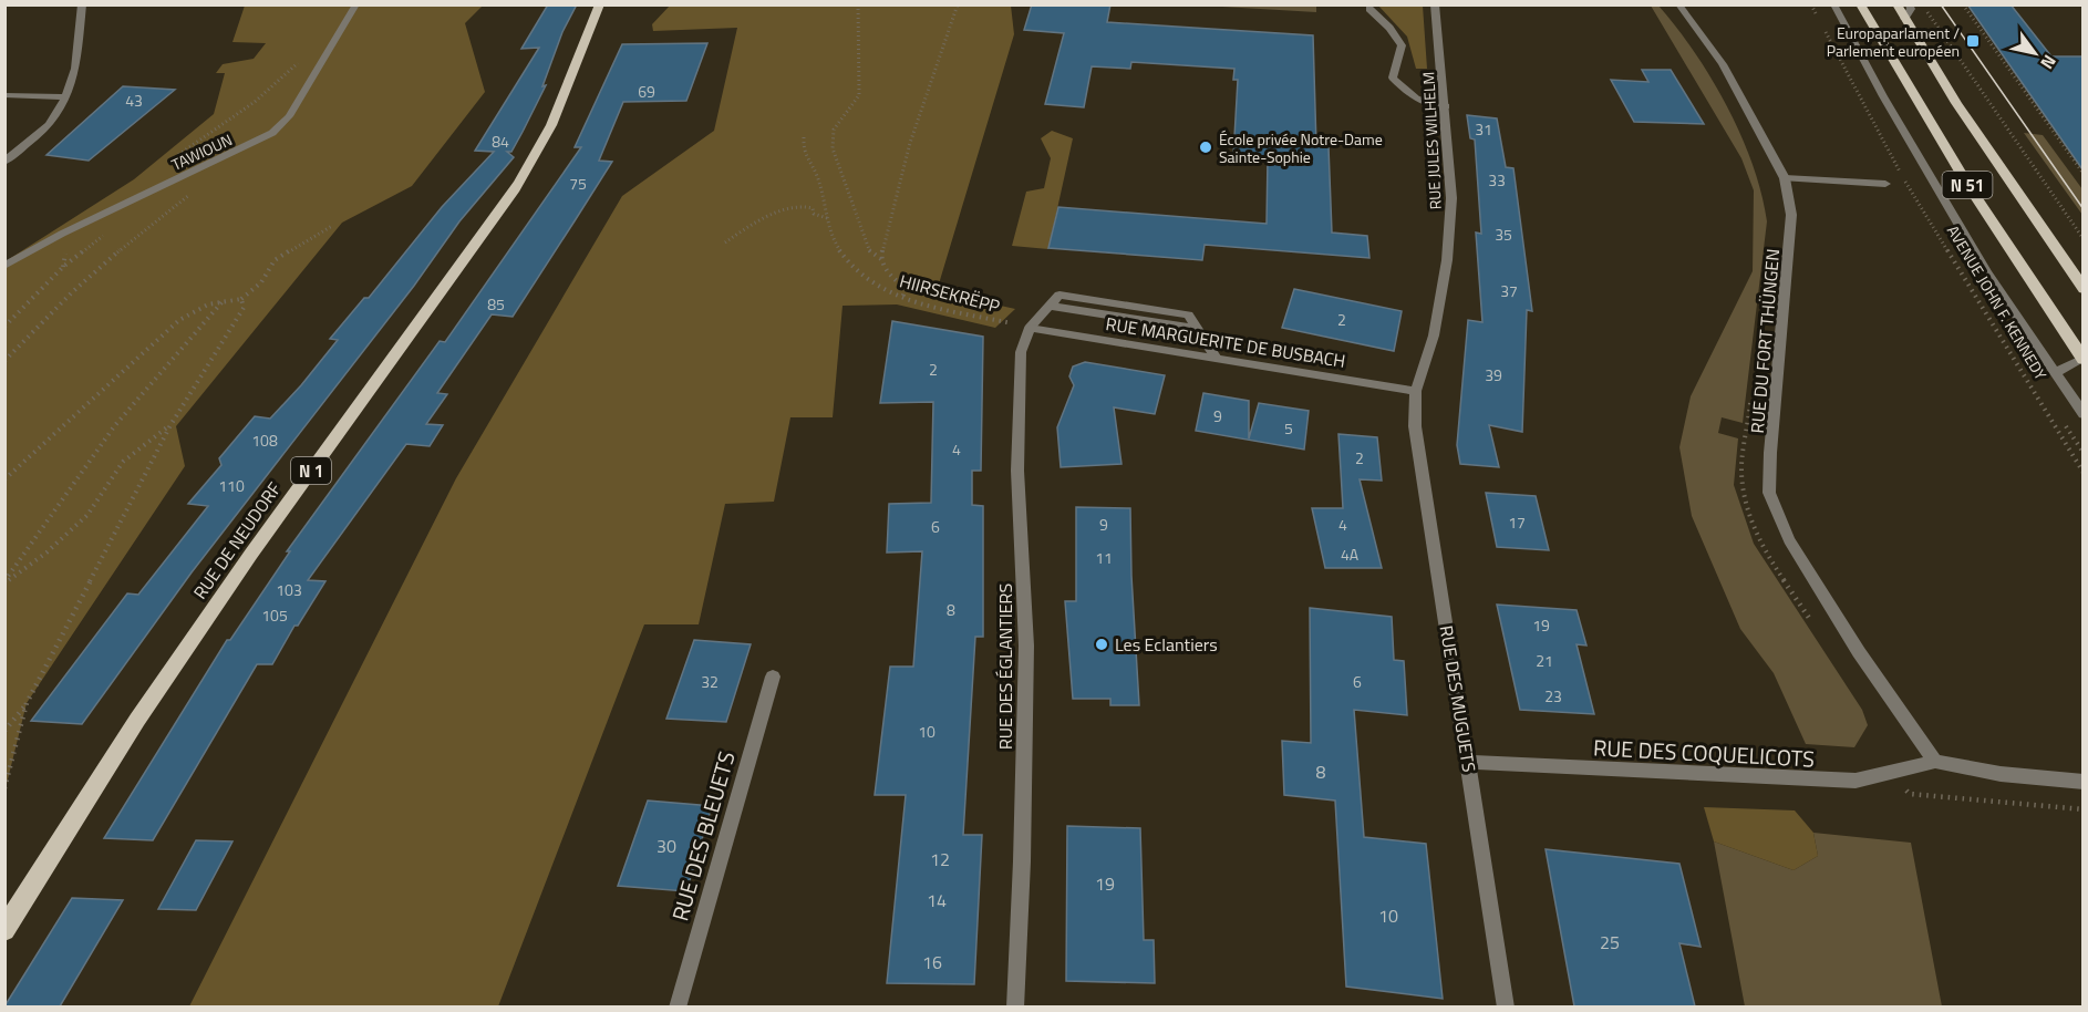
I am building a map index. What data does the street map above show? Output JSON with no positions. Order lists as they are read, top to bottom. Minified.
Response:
{"streets":{"main road":["N 51","AVENUE JOHN F. KENNEDY","N 1","RUE DE NEUDORF"],"street":["RUE JULES WILHELM","TAWIOUN","RUE DU FORT THÜNGEN","RUE MARGUERITE DE BUSBACH","RUE DES ÉGLANTIERS","RUE DES MUGUETS","RUE DES COQUELICOTS","RUE DES BLEUETS"],"path":["HIIRSEKRËPP"]},"crossings":[["RUE JULES WILHELM","RUE MARGUERITE DE BUSBACH"],["RUE JULES WILHELM","RUE DES MUGUETS"],["HIIRSEKRËPP","RUE MARGUERITE DE BUSBACH"],["HIIRSEKRËPP","RUE DES ÉGLANTIERS"],["RUE DU FORT THÜNGEN","RUE DES COQUELICOTS"],["RUE MARGUERITE DE BUSBACH","RUE DES ÉGLANTIERS"],["RUE MARGUERITE DE BUSBACH","RUE DES MUGUETS"],["RUE DES MUGUETS","RUE DES COQUELICOTS"]],"places":{"transit":["Europaparlament / Parlement européen"],"other":["École privée Notre-Dame Sainte-Sophie","Les Eclantiers"]},"house_numbers":["69","43","31","84","33","75","35","37","85","2","2","39","9","5","108","4","2","110","17","9","4","6","4A","11","103","8","105","19","21","32","6","23","10","8","30","12","19","14","10","25","16"],"north":"bottom right"}
